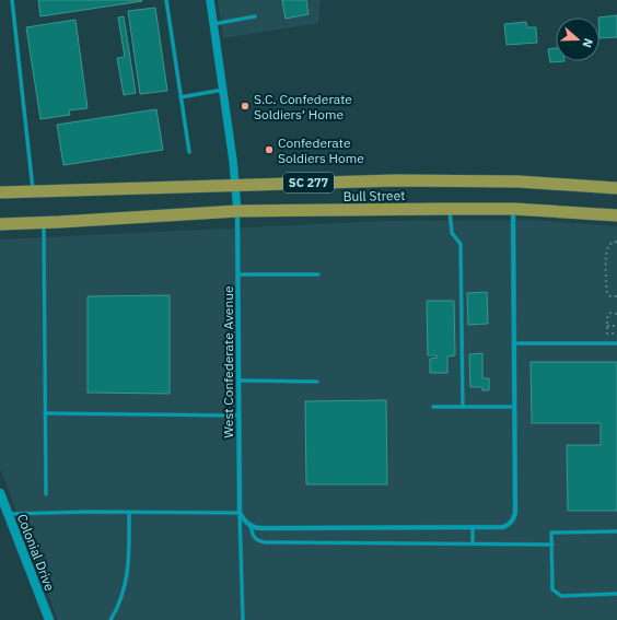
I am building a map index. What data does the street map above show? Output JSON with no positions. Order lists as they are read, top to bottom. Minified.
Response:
{"streets":{"highway":["SC 277","Bull Street"],"main road":["Colonial Drive"],"street":["West Confederate Avenue"]},"crossings":[["Bull Street","West Confederate Avenue"]],"places":["S.C. Confederate Soldiers’ Home","Confederate Soldiers Home"],"north":"right"}
